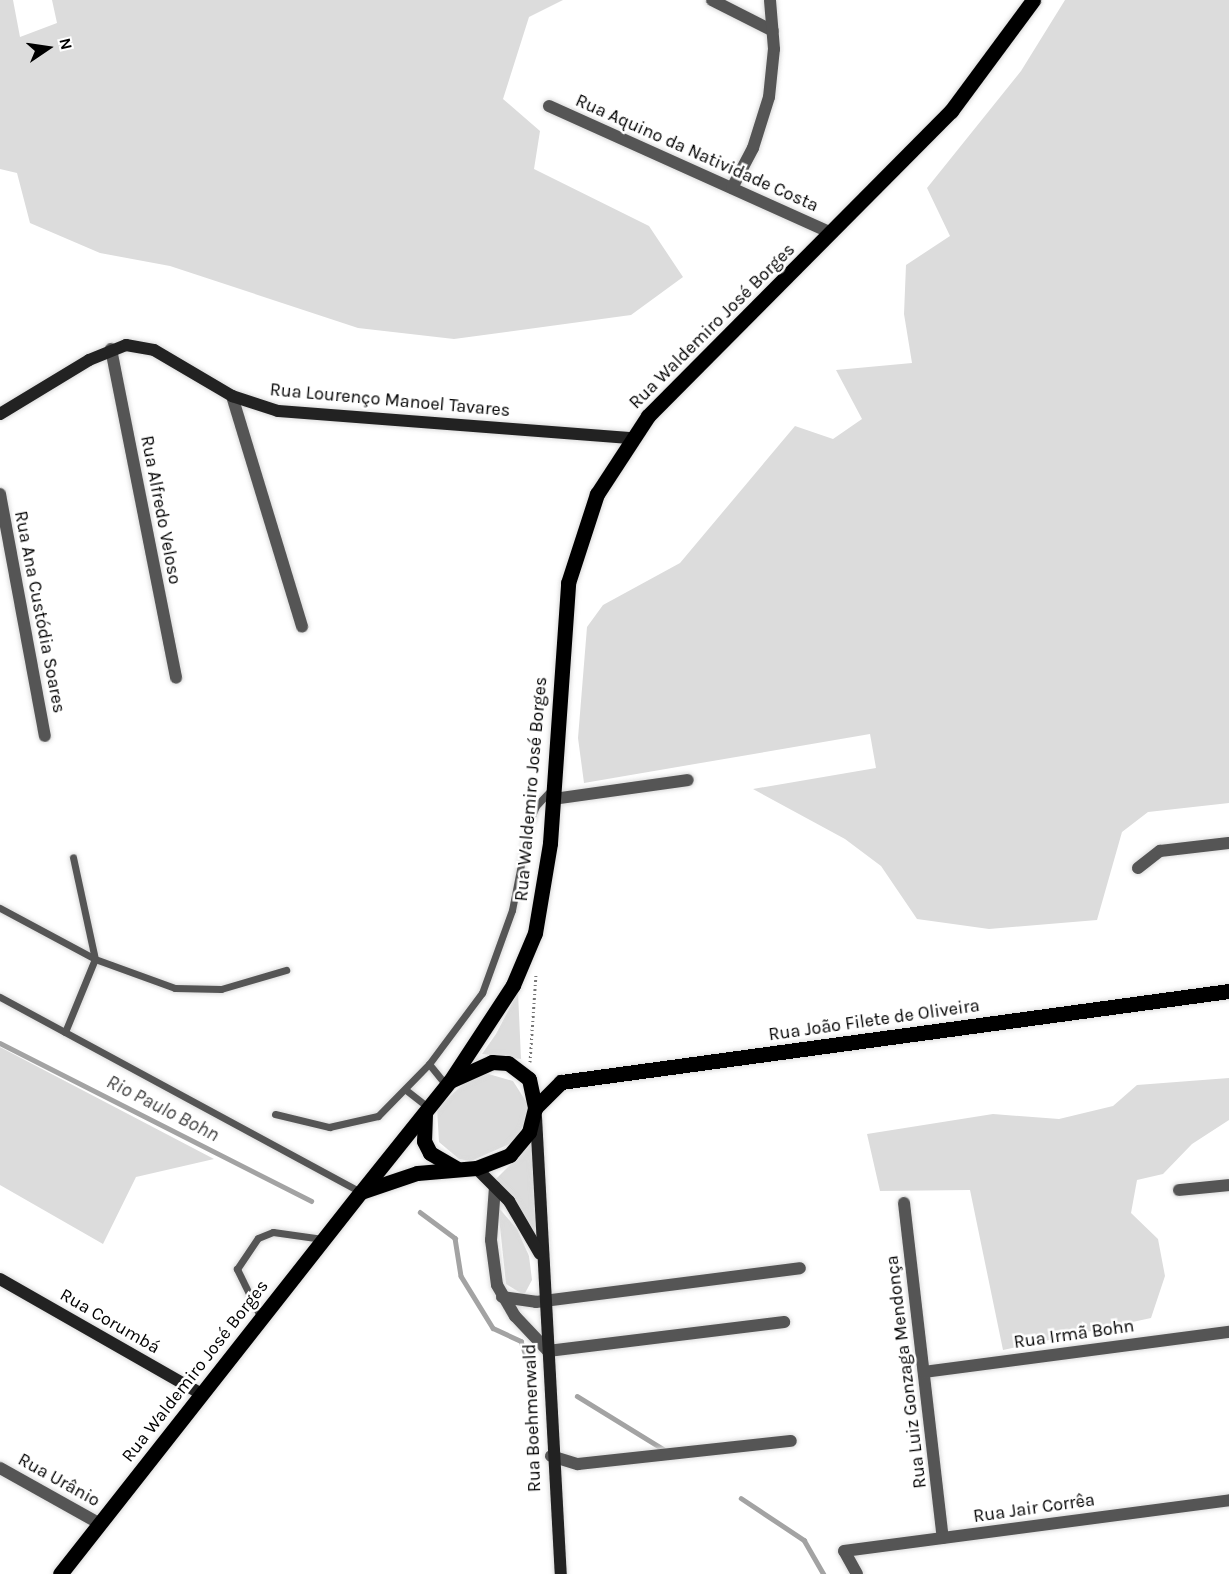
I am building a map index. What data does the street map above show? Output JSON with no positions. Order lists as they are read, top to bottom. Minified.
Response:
{"streets":{"main road":["Rua Waldemiro José Borges","Rua João Filete de Oliveira"],"street":["Rua Aquino da Natividade Costa","Rua Lourenço Manoel Tavares","Rua Alfredo Veloso","Rua Ana Custódia Soares","Rua Corumbá","Rua Irmã Bohn","Rua Luiz Gonzaga Mendonça","Rua Boehmerwald","Rua Urânio","Rua Jair Corrêa"]},"crossings":[["Rua Aquino da Natividade Costa","Rua Waldemiro José Borges"],["Rua Waldemiro José Borges","Rua Lourenço Manoel Tavares"],["Rua Waldemiro José Borges","Rua João Filete de Oliveira"],["Rua Waldemiro José Borges","Rua Corumbá"],["Rua Waldemiro José Borges","Rua Boehmerwald"],["Rua Waldemiro José Borges","Rua Urânio"],["Rua Lourenço Manoel Tavares","Rua Alfredo Veloso"],["Rua João Filete de Oliveira","Rua Boehmerwald"],["Rua Irmã Bohn","Rua Luiz Gonzaga Mendonça"],["Rua Luiz Gonzaga Mendonça","Rua Jair Corrêa"]],"water":["Rio Paulo Bohn"],"north":"right"}
